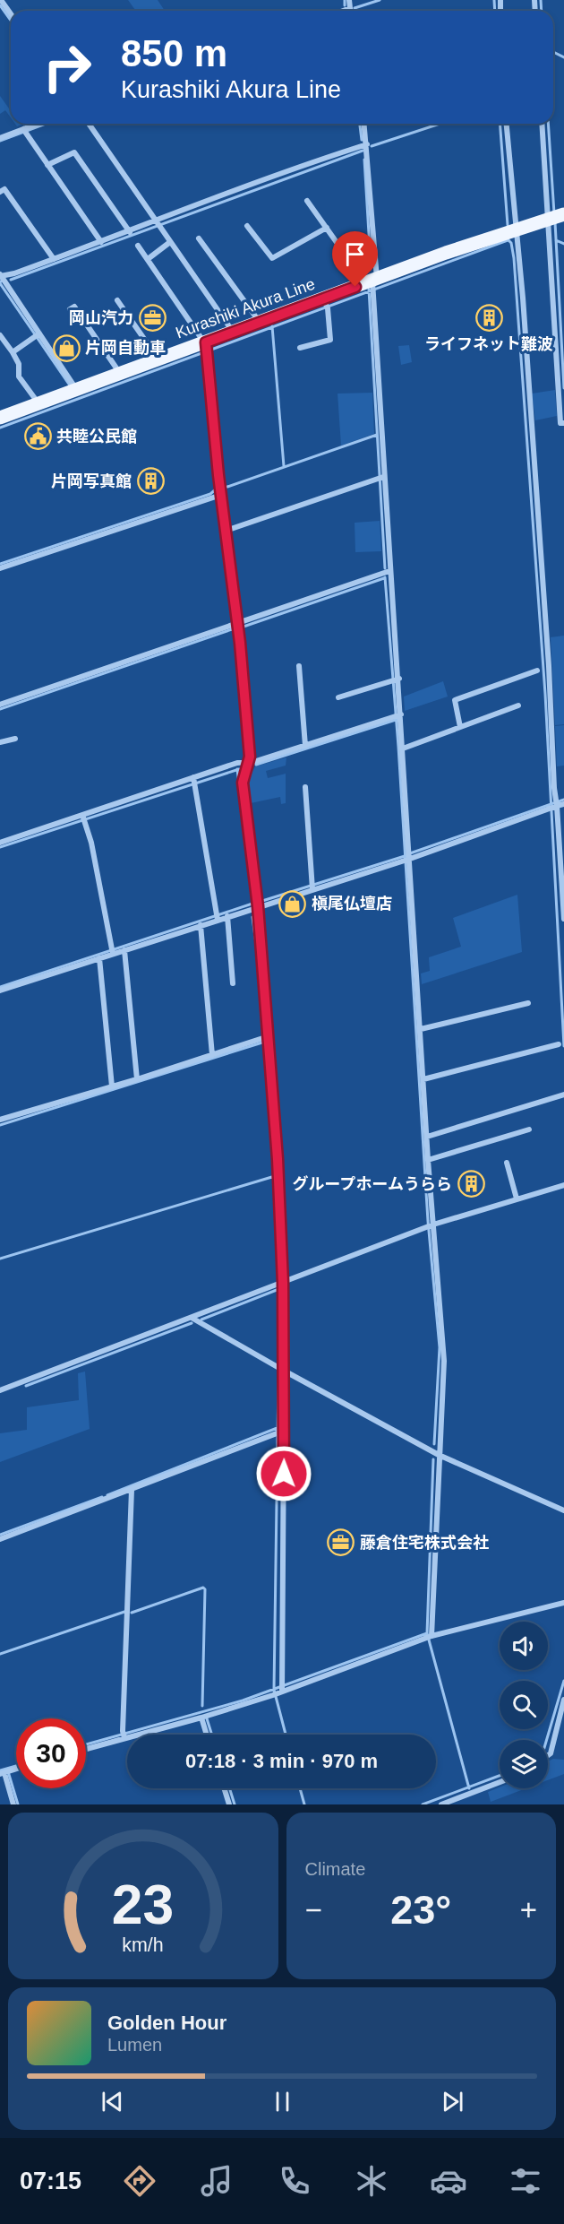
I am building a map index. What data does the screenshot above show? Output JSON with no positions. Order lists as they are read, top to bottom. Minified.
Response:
{"streets":{"main road":["Kurashiki Akura Line"]},"places":{"office":["岡山汽力","藤倉住宅株式会社"],"building":["ライフネット難波","片岡写真館","グループホームうらら"],"shop":["片岡自動車","槇尾仏壇店"],"public building":["共睦公民館"]},"page":{"turn":["850 m","Kurashiki Akura Line"],"limit":"30","trip":"07:18 · 3 min · 970 m","tile":"Climate","heat":["−","23°","+"],"song":["Golden Hour","Lumen"],"tabs":"07:15","gauge":["23","km/h"]}}
